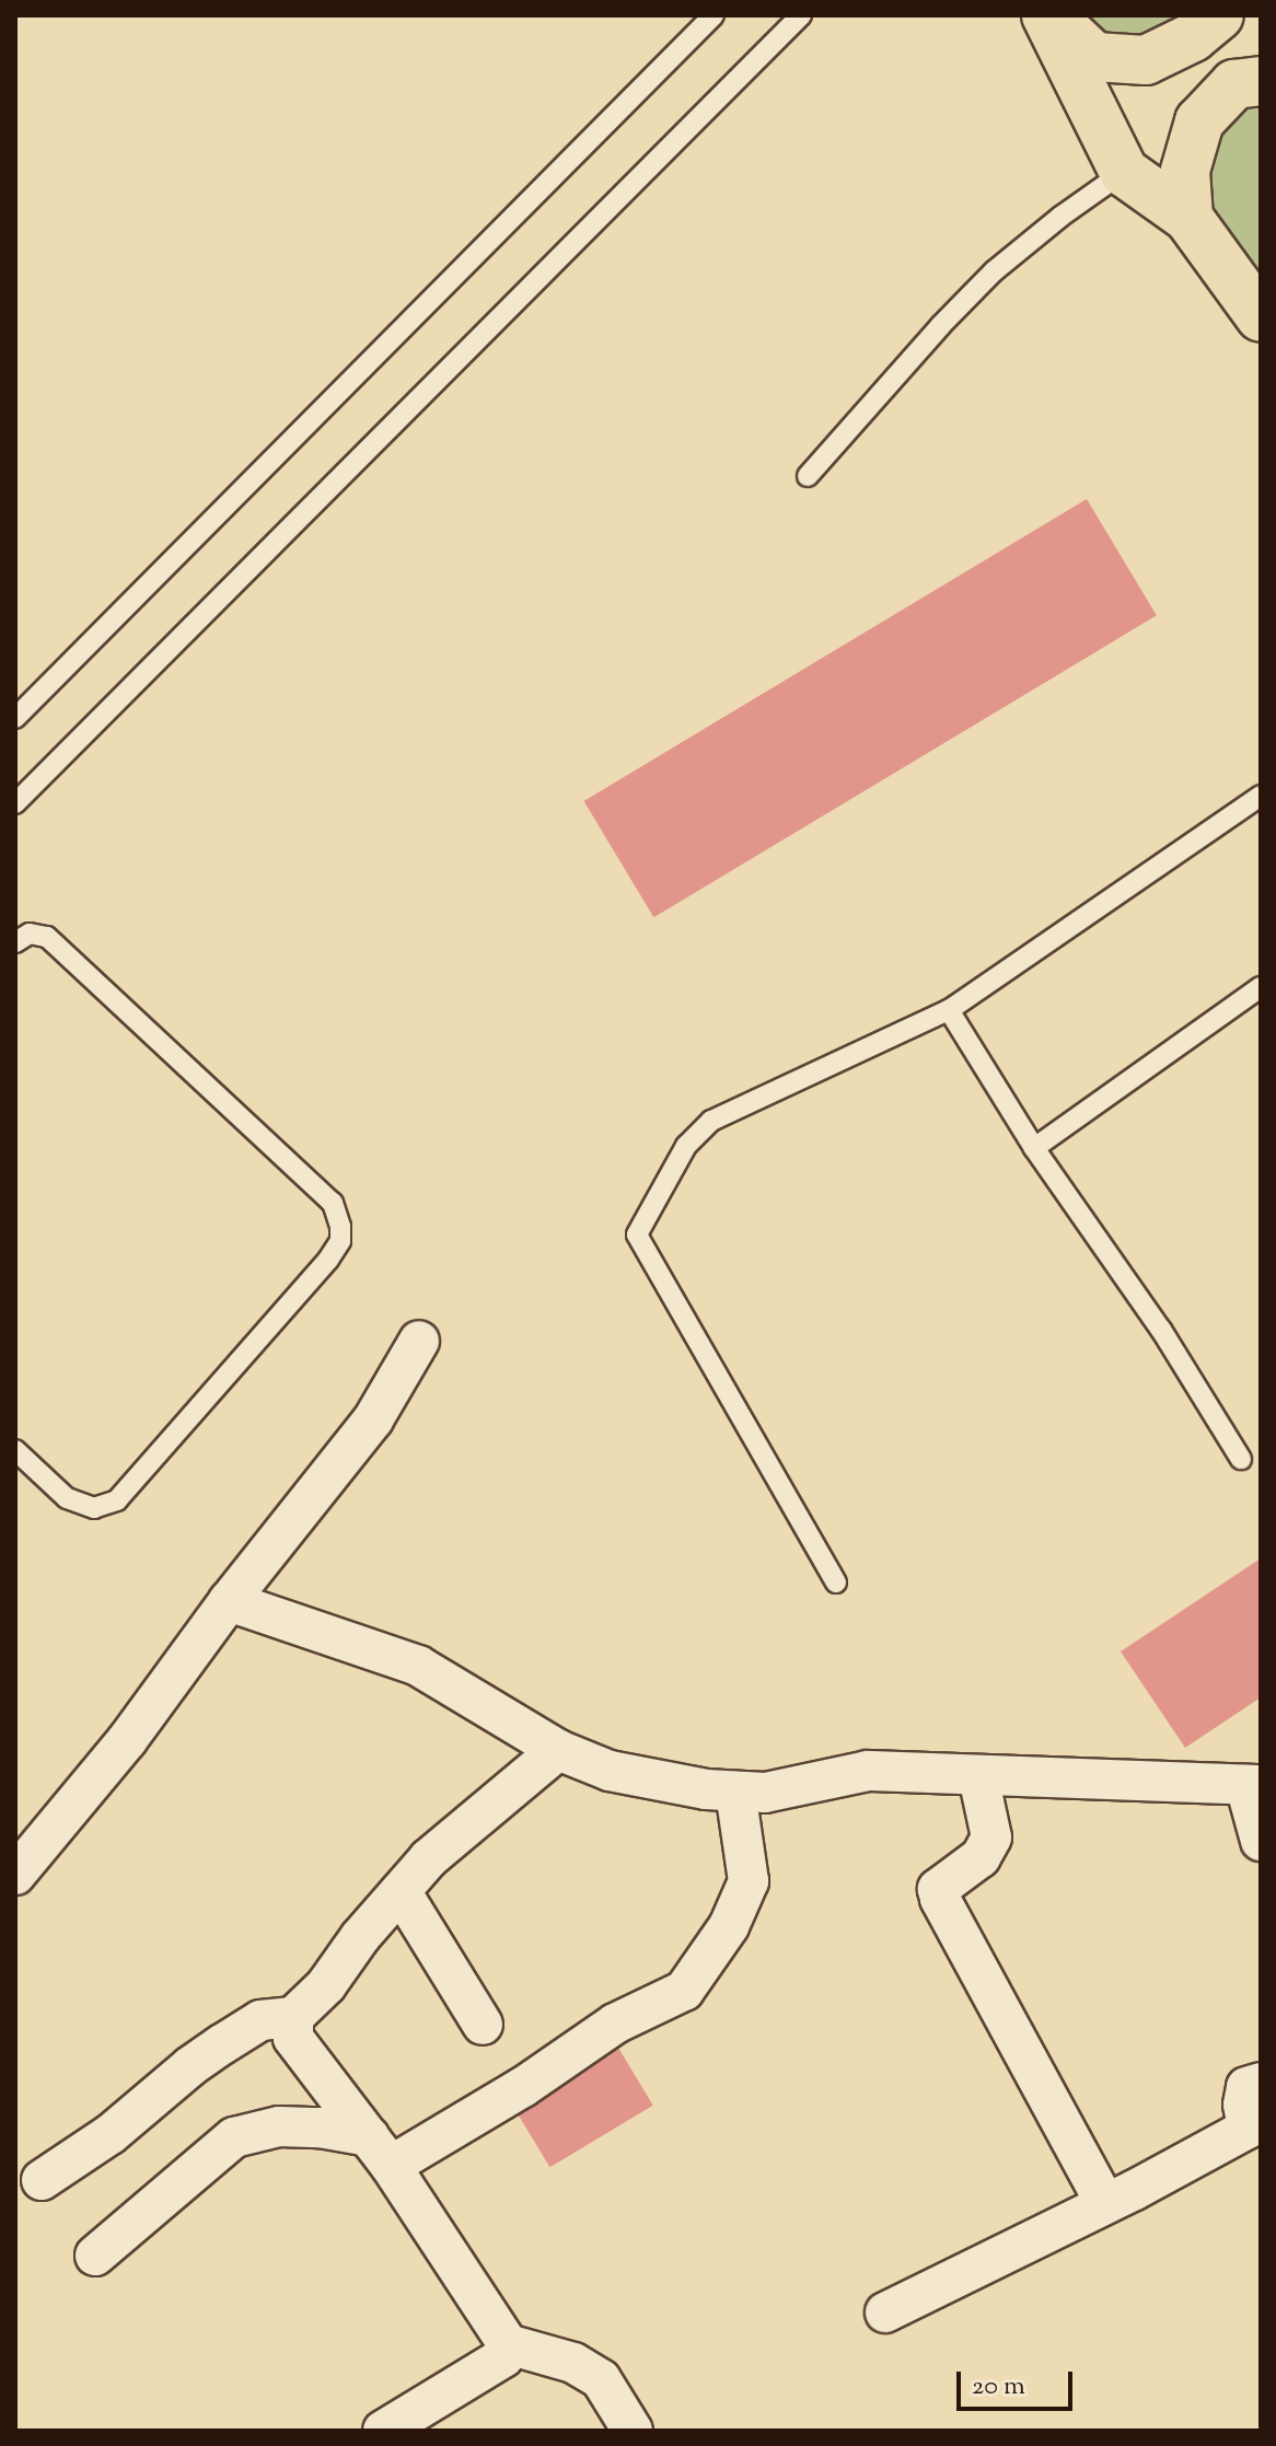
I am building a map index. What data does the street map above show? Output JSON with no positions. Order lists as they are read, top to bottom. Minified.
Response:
{"scale_bar":"20 m"}
